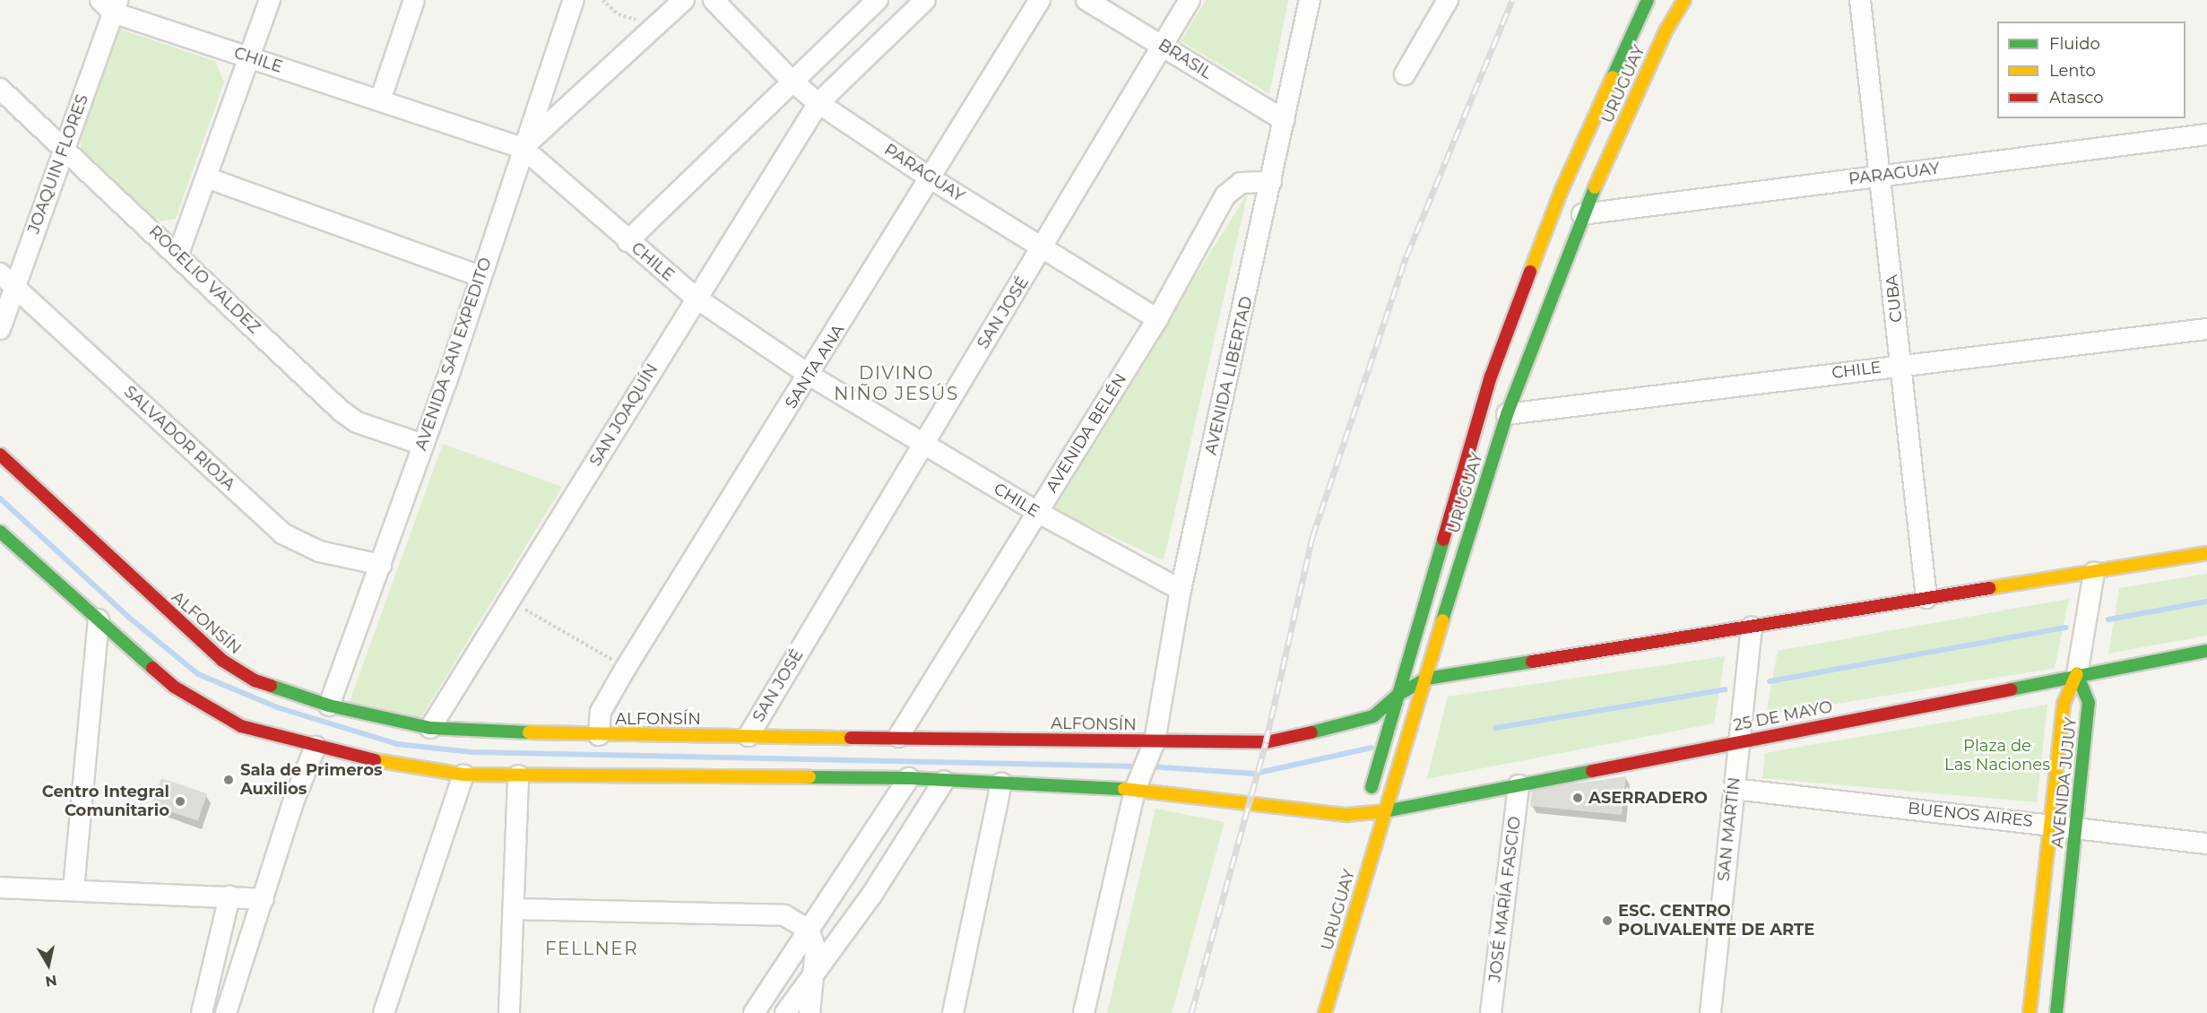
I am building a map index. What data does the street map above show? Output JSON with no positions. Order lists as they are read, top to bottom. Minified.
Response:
{"streets":{"street":["BRASIL","CHILE","URUGUAY","JOAQUIN FLORES","PARAGUAY","ROGELIO VALDEZ","CUBA","SAN JOSÉ","AVENIDA SAN EXPEDITO","SANTA ANA","AVENIDA LIBERTAD","SAN JOAQUÍN","AVENIDA BELÉN","SALVADOR RIOJA","ALFONSÍN","25 DE MAYO","AVENIDA JUJUY","BUENOS AIRES","SAN MARTÍN","JOSÉ MARÍA FASCIO"]},"crossings":[["BRASIL","SAN JOSÉ"],["BRASIL","AVENIDA LIBERTAD"],["CHILE","URUGUAY"],["CHILE","JOAQUIN FLORES"],["CHILE","CUBA"],["CHILE","SAN JOSÉ"],["CHILE","AVENIDA SAN EXPEDITO"],["CHILE","SANTA ANA"],["CHILE","AVENIDA LIBERTAD"],["CHILE","SAN JOAQUÍN"],["CHILE","AVENIDA BELÉN"],["URUGUAY","PARAGUAY"],["URUGUAY","ALFONSÍN"],["URUGUAY","25 DE MAYO"],["JOAQUIN FLORES","ROGELIO VALDEZ"],["JOAQUIN FLORES","SALVADOR RIOJA"],["PARAGUAY","CUBA"],["PARAGUAY","SAN JOSÉ"],["PARAGUAY","SANTA ANA"],["PARAGUAY","SAN JOAQUÍN"],["PARAGUAY","AVENIDA BELÉN"],["ROGELIO VALDEZ","AVENIDA SAN EXPEDITO"],["SAN JOSÉ","ALFONSÍN"],["AVENIDA SAN EXPEDITO","SALVADOR RIOJA"],["AVENIDA SAN EXPEDITO","ALFONSÍN"],["SANTA ANA","ALFONSÍN"],["AVENIDA LIBERTAD","AVENIDA BELÉN"],["AVENIDA LIBERTAD","ALFONSÍN"],["SAN JOAQUÍN","ALFONSÍN"],["AVENIDA BELÉN","ALFONSÍN"],["25 DE MAYO","AVENIDA JUJUY"],["25 DE MAYO","SAN MARTÍN"],["25 DE MAYO","JOSÉ MARÍA FASCIO"],["AVENIDA JUJUY","BUENOS AIRES"],["BUENOS AIRES","SAN MARTÍN"]],"districts":["DIVINO NIÑO JESÚS","FELLNER"],"parks":["Plaza de Las Naciones"],"places":["Sala de Primeros Auxilios","ASERRADERO","Centro Integral Comunitario","ESC. CENTRO POLIVALENTE DE ARTE"],"legend":["Fluido","Lento","Atasco"],"north":"bottom"}
